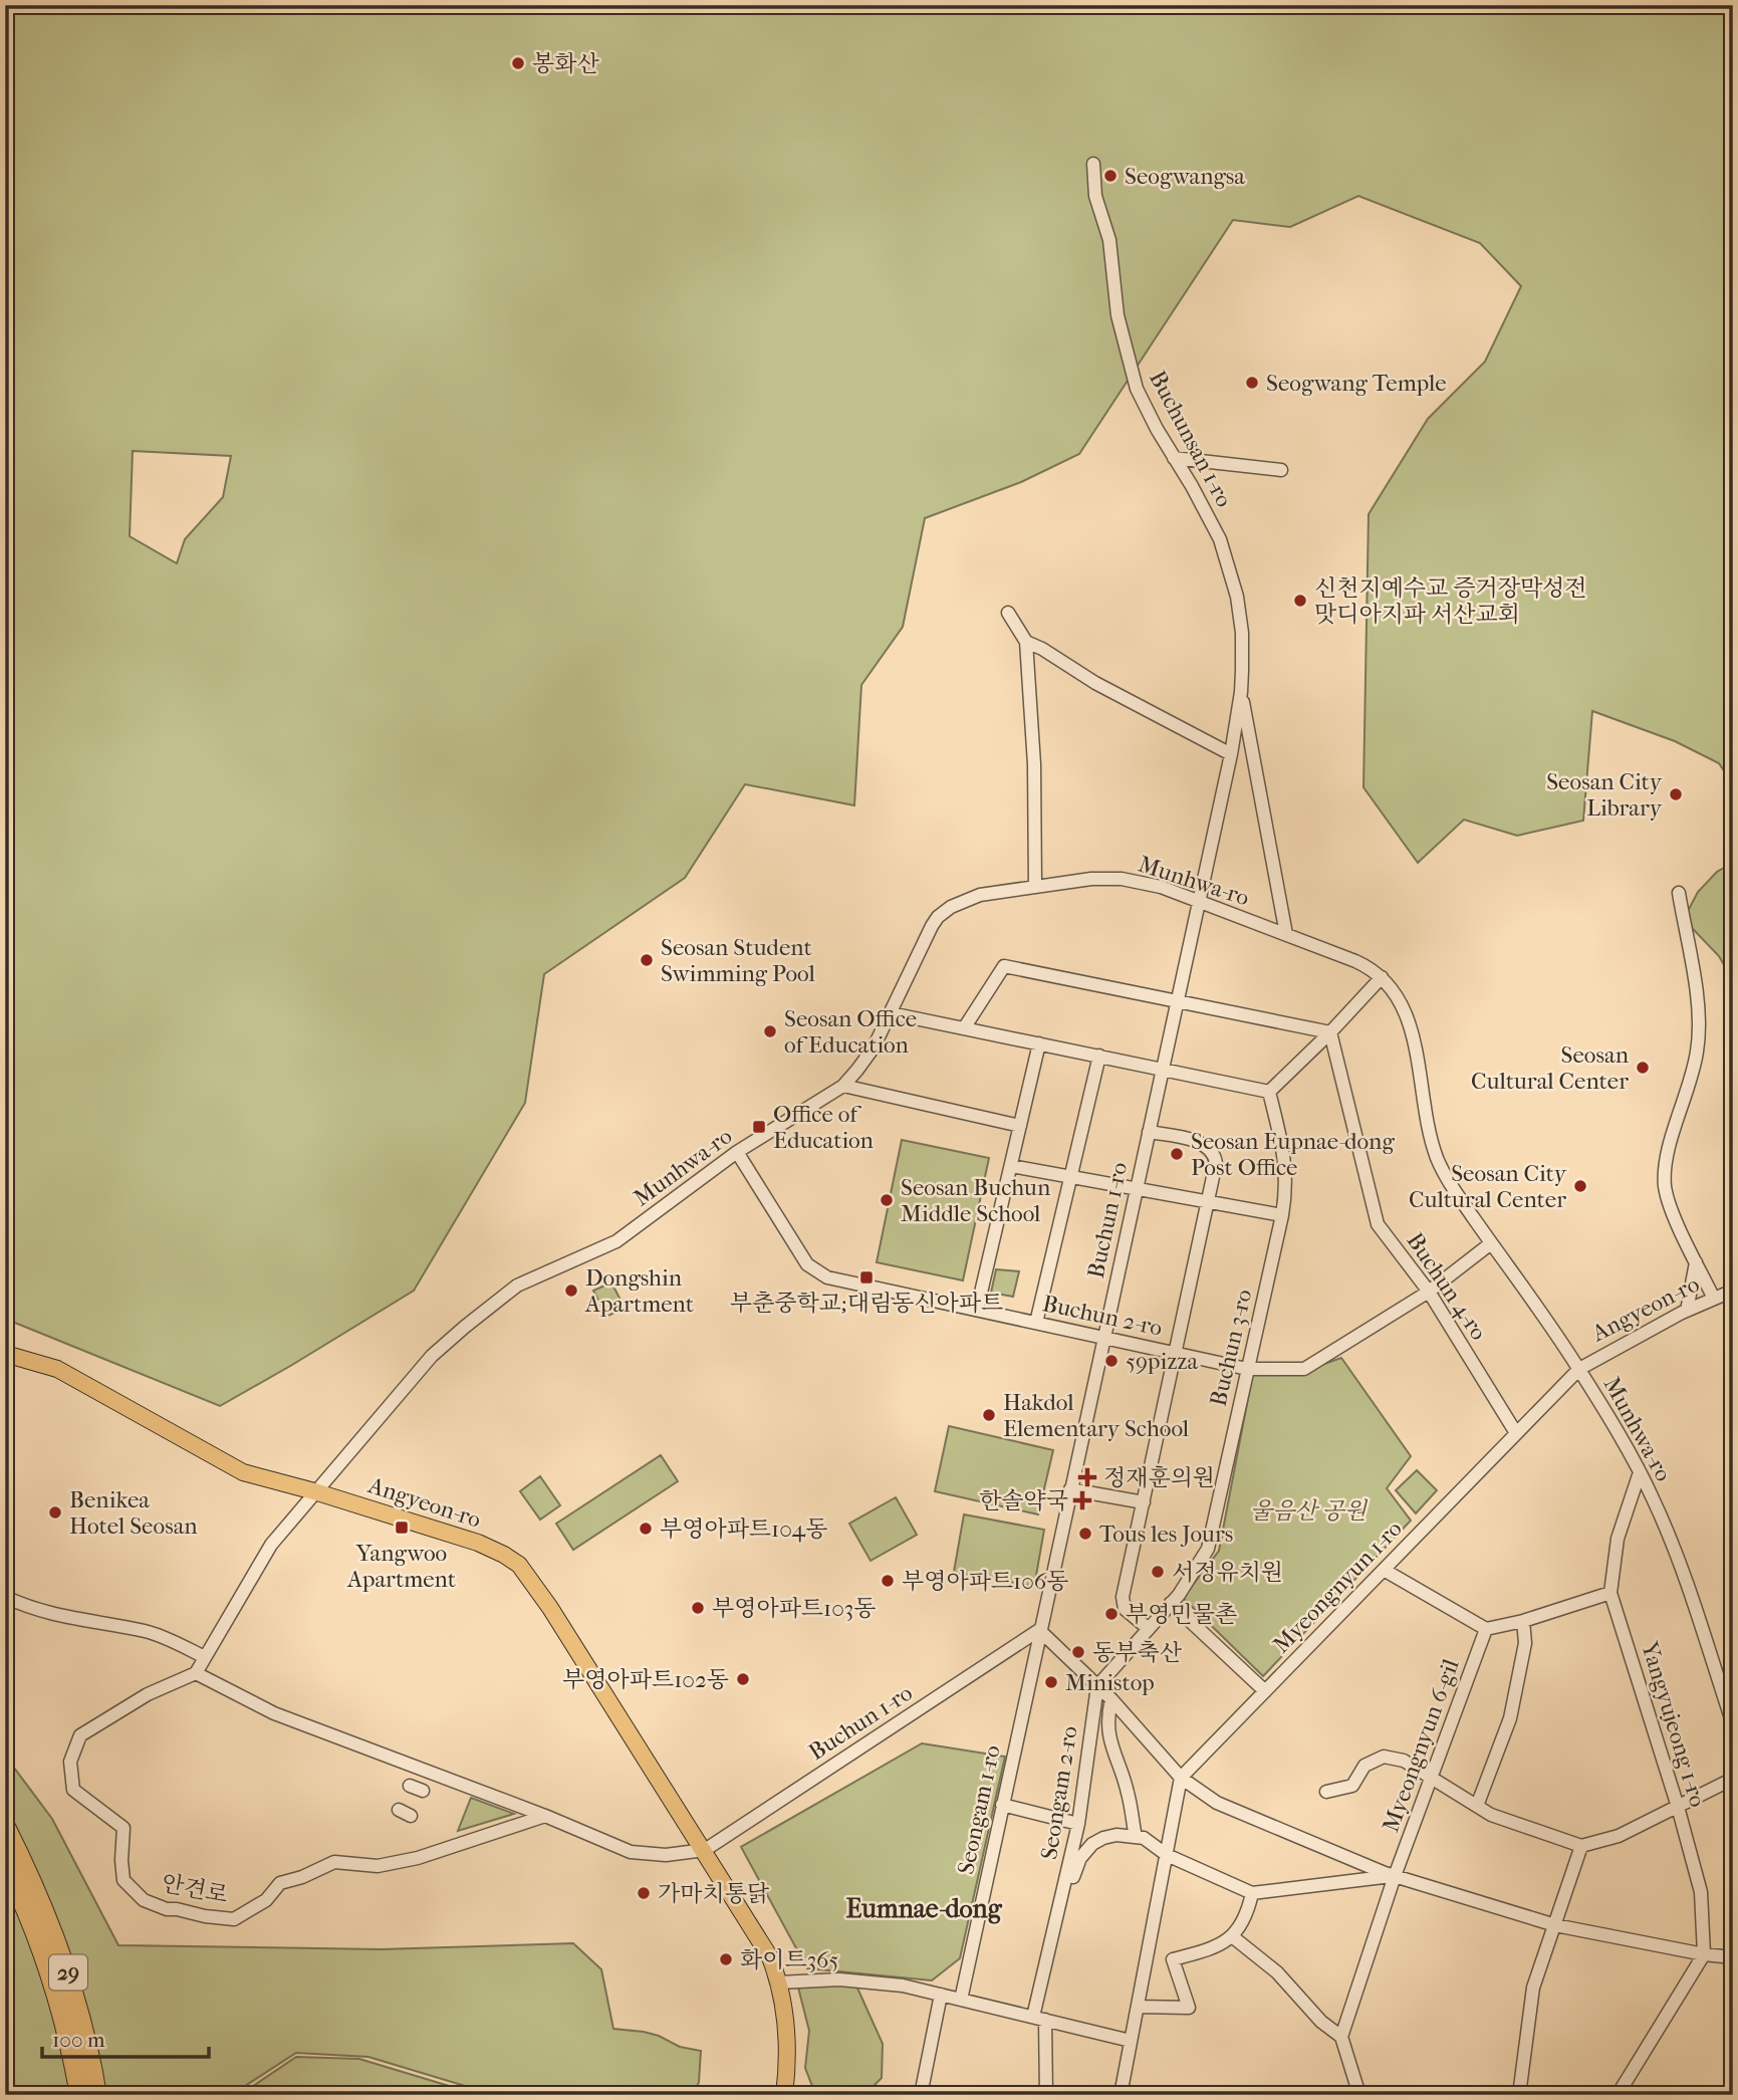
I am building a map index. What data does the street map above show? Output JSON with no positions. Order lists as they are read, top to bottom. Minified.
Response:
{"streets":{"highway":["29"],"main road":["Angyeon-ro"],"street":["Buchunsan 1-ro","Munhwa-ro","Buchun 1-ro","Buchun 4-ro","Buchun 2-ro","Buchun 3-ro","Myeongnyun 1-ro","Yangyujeong 1-ro","Myeongnyun 6-gil","Seongam 2-ro","Seongam 1-ro","안견로"]},"crossings":[["Buchunsan 1-ro","Munhwa-ro"],["Buchunsan 1-ro","Buchun 1-ro"],["Munhwa-ro","Buchun 1-ro"],["Munhwa-ro","Angyeon-ro"],["Munhwa-ro","Buchun 2-ro"],["Munhwa-ro","Myeongnyun 1-ro"],["Munhwa-ro","Yangyujeong 1-ro"],["Buchun 1-ro","Angyeon-ro"],["Buchun 1-ro","Buchun 2-ro"],["Buchun 1-ro","Seongam 1-ro"],["Buchun 4-ro","Buchun 2-ro"],["Buchun 4-ro","Myeongnyun 1-ro"],["Angyeon-ro","Myeongnyun 1-ro"],["Buchun 2-ro","Buchun 3-ro"],["Buchun 3-ro","Seongam 2-ro"]],"districts":["Eumnae-dong"],"parks":["울음산 공원"],"places":{"other":["봉화산","Seogwangsa","Seogwang Temple","신천지예수교 증거장막성전 맛디아지파 서산교회","Seosan City Library","Seosan Student Swimming Pool","Seosan Office of Education","Seosan Cultural Center","Seosan Eupnae-dong Post Office","Seosan City Cultural Center","Seosan Buchun Middle School","Dongshin Apartment","59pizza","Hakdol Elementary School","Benikea Hotel Seosan","부영아파트104동","Tous les Jours","서정유치원","부영아파트106동","부영아파트103동","부영민물촌","동부축산","부영아파트102동","Ministop","가마치통닭","화이트365"],"transit":["Office of Education","부춘중학교;대림동신아파트","Yangwoo Apartment"],"health":["정재훈의원","한솔약국"]},"scale_bar":"100 m"}
